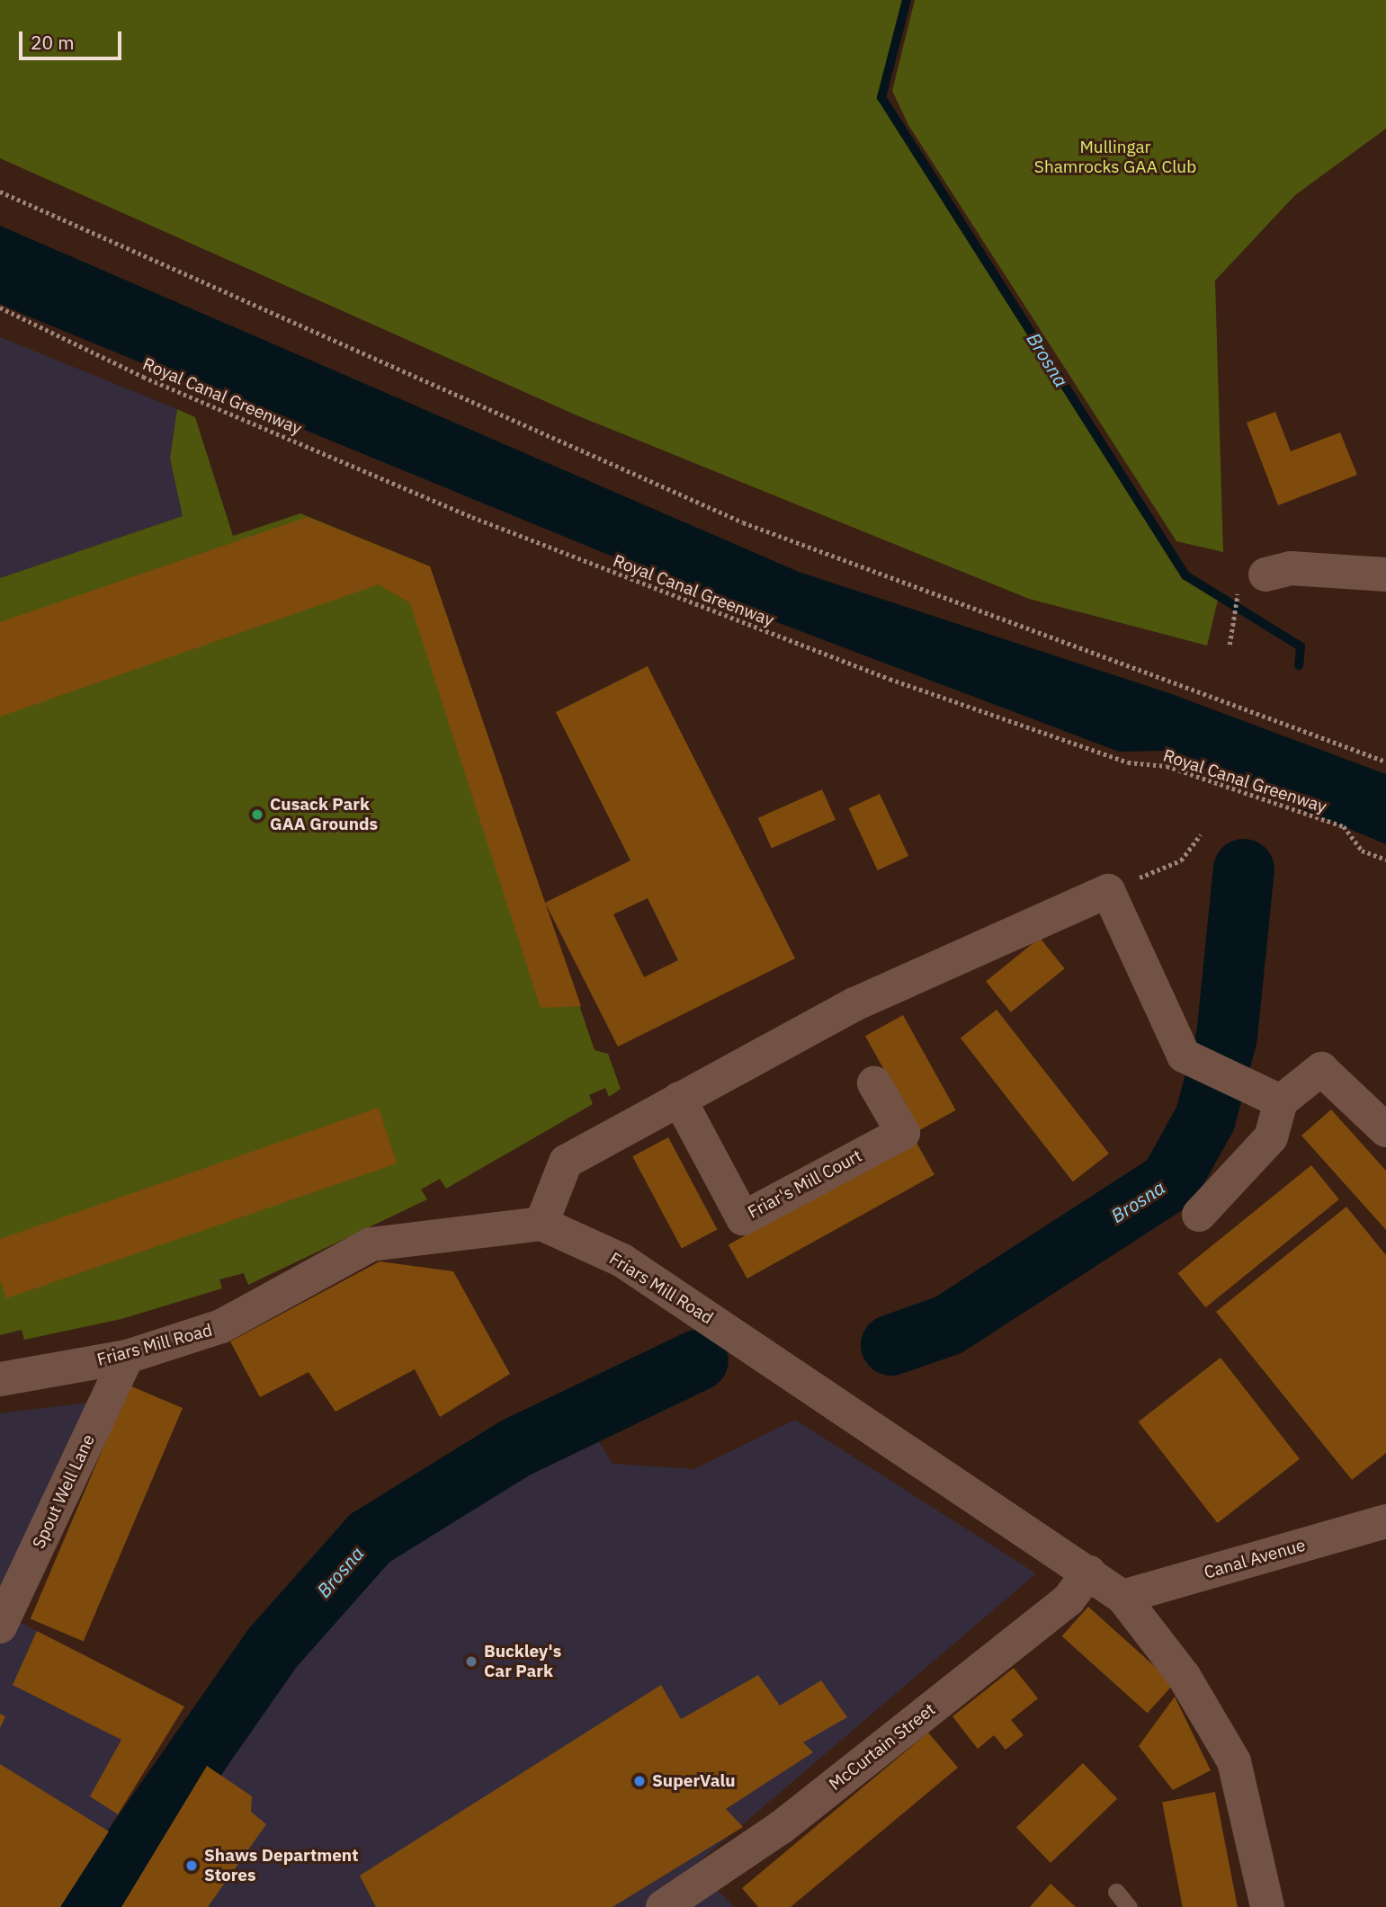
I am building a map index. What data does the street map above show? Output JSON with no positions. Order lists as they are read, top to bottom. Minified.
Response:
{"streets":{"street":["Friar's Mill Court","Friars Mill Road","Spout Well Lane","Canal Avenue","McCurtain Street"],"path":["Royal Canal Greenway"]},"crossings":[["Friars Mill Road","Spout Well Lane"],["Friars Mill Road","Canal Avenue"],["Friars Mill Road","McCurtain Street"]],"water":["Brosna"],"parks":["Mullingar Shamrocks GAA Club"],"places":["Cusack Park GAA Grounds","Buckley's Car Park","SuperValu","Shaws Department Stores"],"scale_bar":"20 m"}
